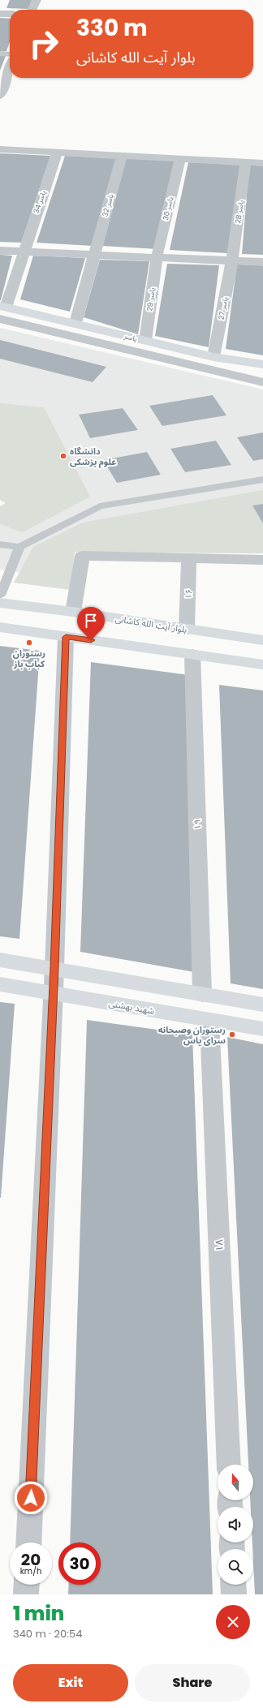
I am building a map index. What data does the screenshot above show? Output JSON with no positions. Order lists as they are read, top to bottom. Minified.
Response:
{"streets":{"main road":["یاسر","بلوار آیت الله کاشانی","شهید بهشتی"],"street":["یاسر 34","یاسر 32","یاسر 30","یاسر 28","یاسر 29","یاسر 27","۱۶","۱۹","۱۸"]},"crossings":[["یاسر 34","یاسر"],["یاسر 32","یاسر"],["یاسر 30","یاسر 29"],["یاسر 28","یاسر 27"],["یاسر 29","یاسر"],["یاسر 27","یاسر"],["۱۶","بلوار آیت الله کاشانی"],["شهید بهشتی","۱۸"]],"places":["دانشگاه علوم پزشکی","رستوران کباب باز","رستوران وصبحانه سرای یاس"],"north":"top","page":{"turn":["330 m","بلوار آیت الله کاشانی"],"speed":"20 km/h","limit":"30","heading":["1 min","340 m · 20:54"],"buttons":["Exit","Share"]}}
